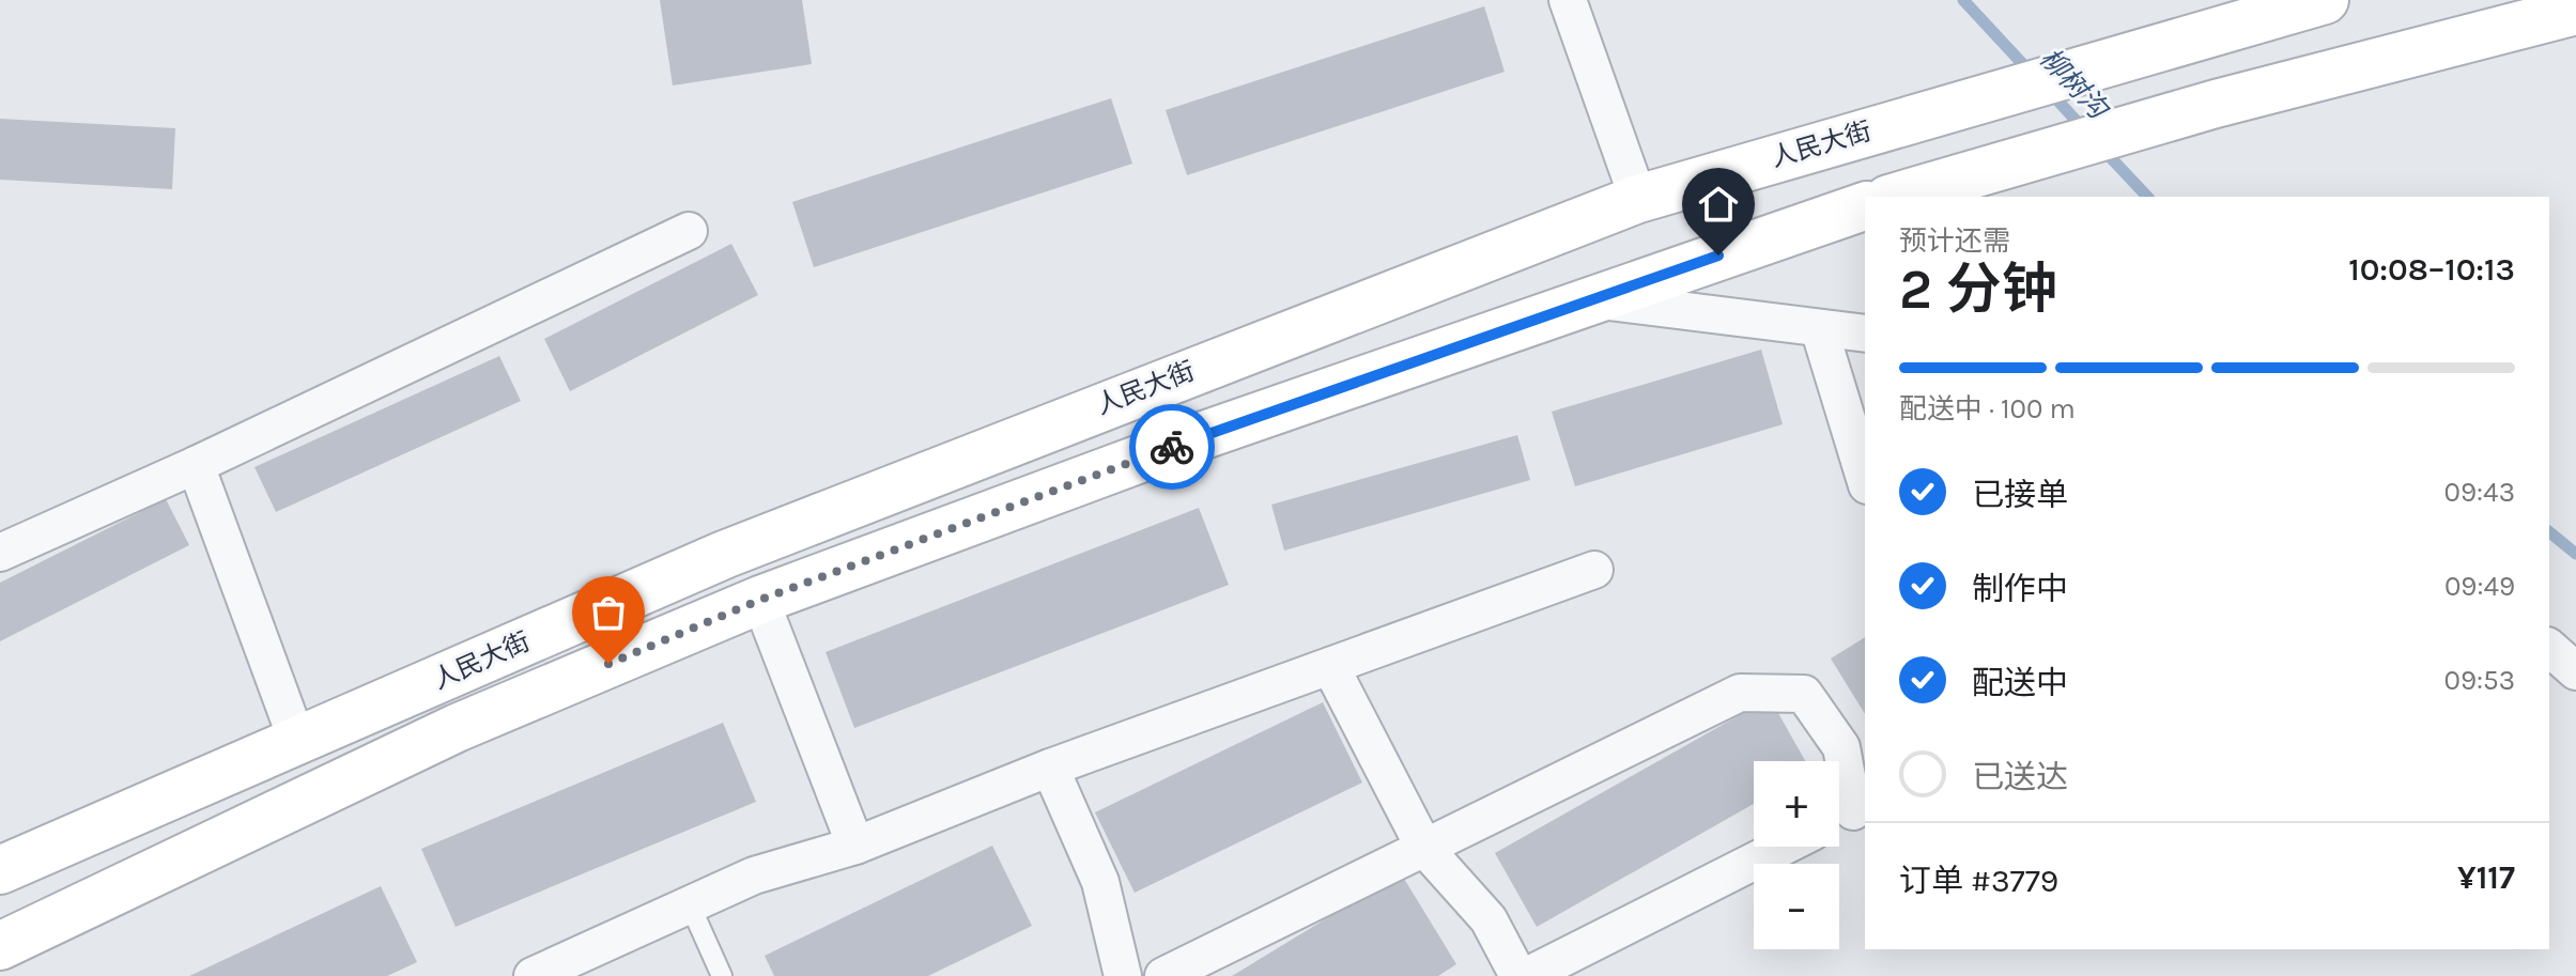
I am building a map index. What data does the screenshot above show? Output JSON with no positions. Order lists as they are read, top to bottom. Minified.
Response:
{"streets":{"street":["人民大街"]},"water":["柳树沟"],"page":{"heading":["2 分钟","预计还需","10:08–10:13"],"panel":["订单 #3779","¥117"],"bar":"配送中 · 100 m","list":[["已接单","09:43"],["制作中","09:49"],["配送中","09:53"],"已送达"],"map_buttons":["+","−"]}}
